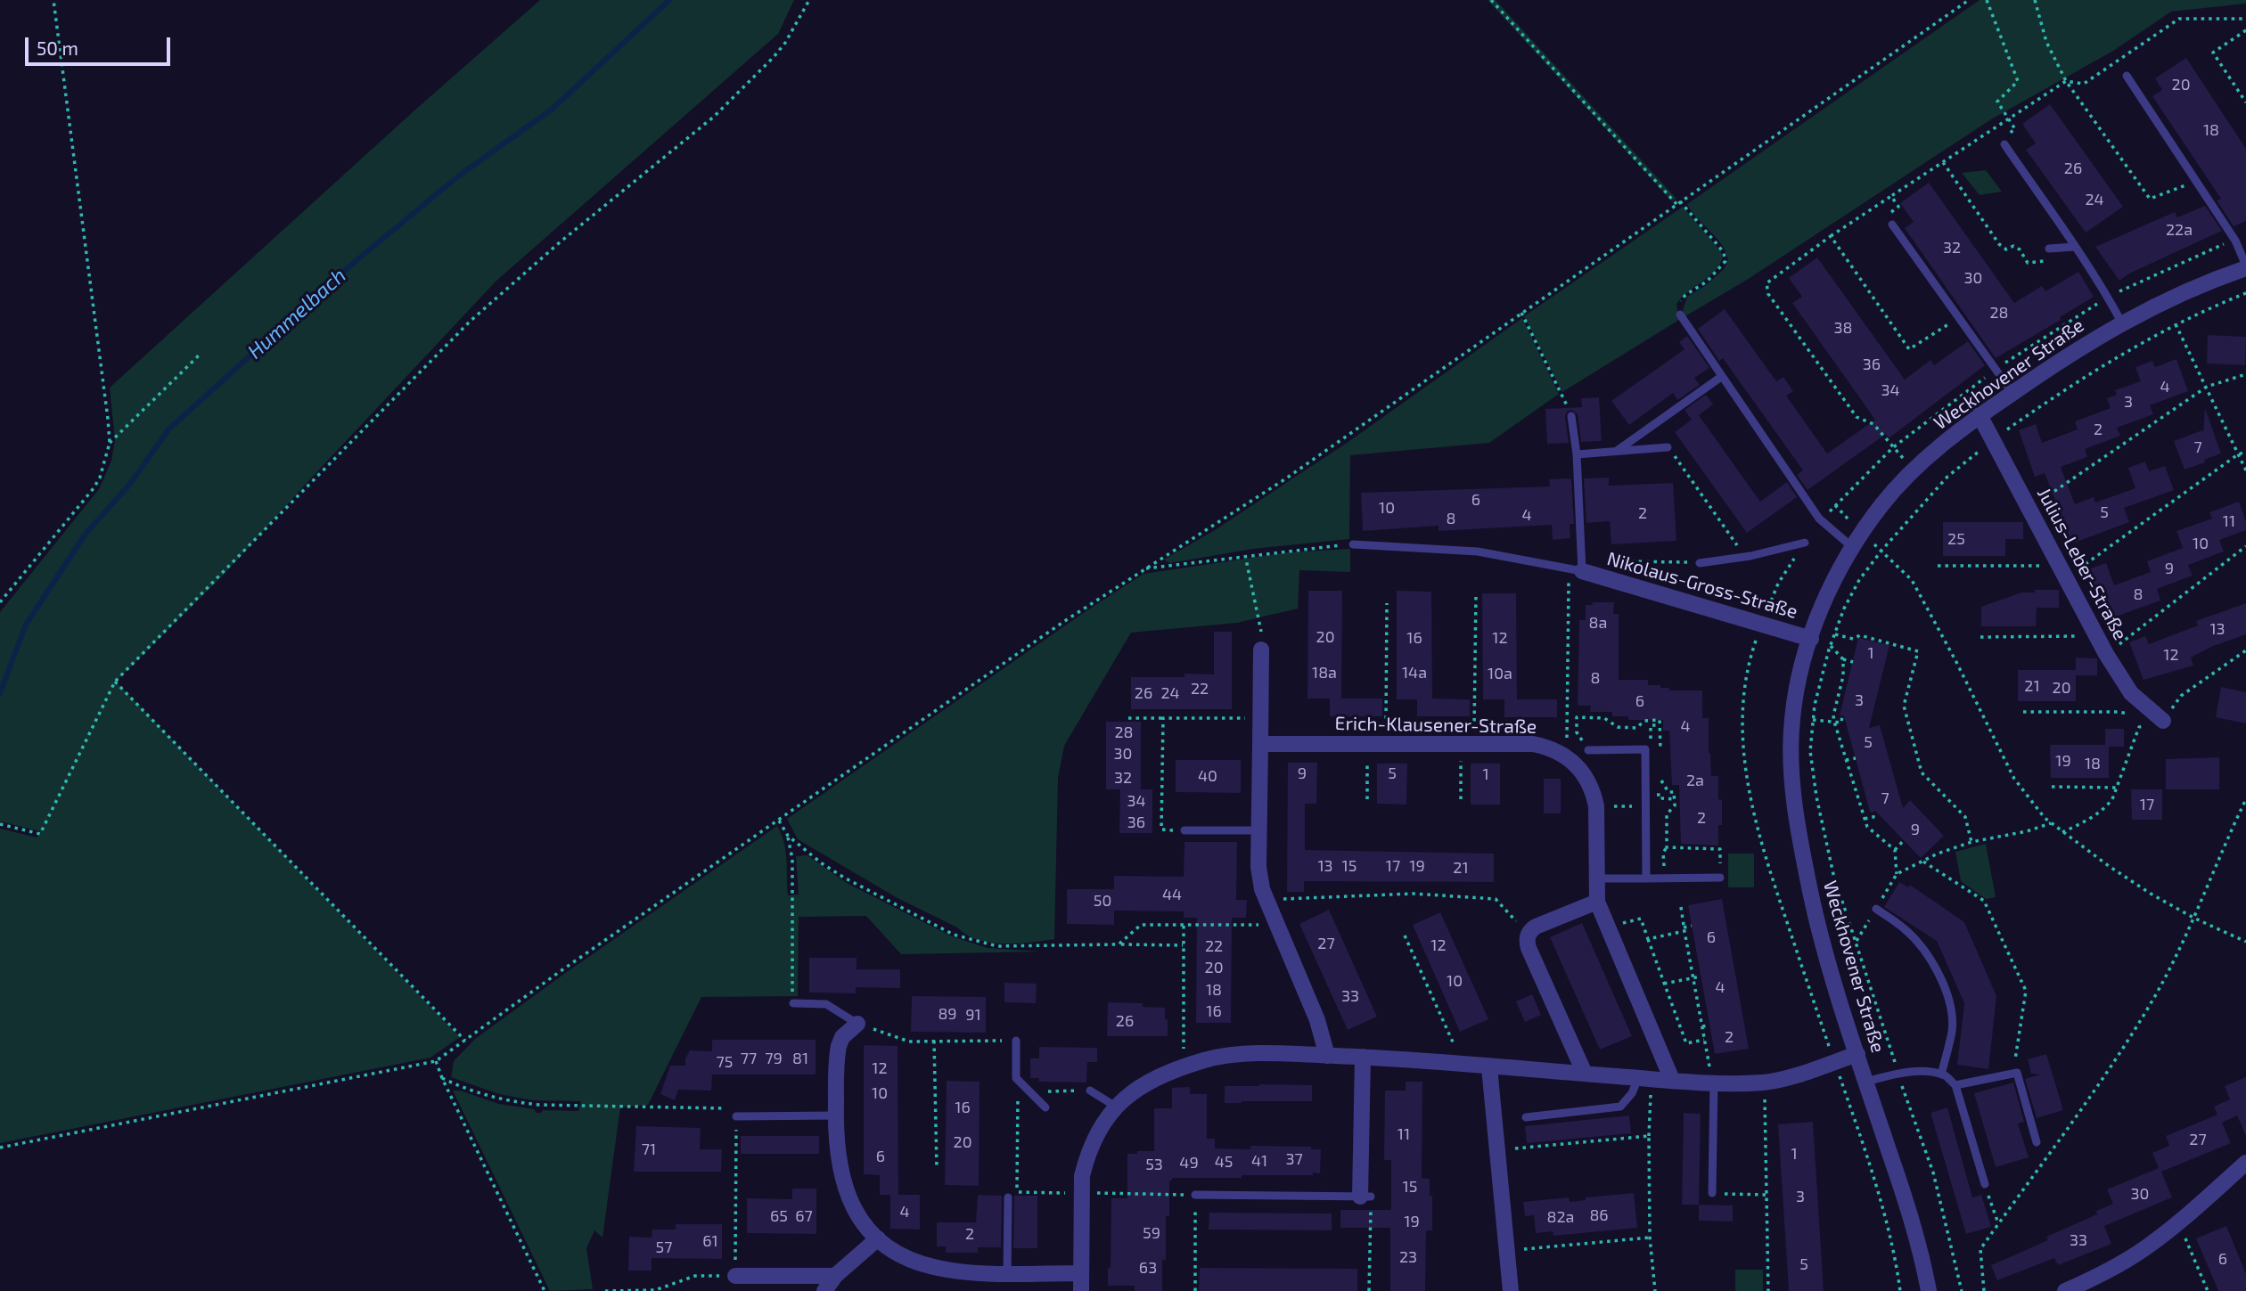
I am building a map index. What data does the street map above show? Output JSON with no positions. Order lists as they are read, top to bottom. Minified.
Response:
{"streets":{"street":["Weckhovener Straße","Julius-Leber-Straße","Nikolaus-Gross-Straße","Erich-Klausener-Straße"]},"crossings":[["Weckhovener Straße","Julius-Leber-Straße"],["Weckhovener Straße","Nikolaus-Gross-Straße"]],"water":["Hummelbach"],"house_numbers":["20","18","26","24","22a","32","30","28","38","36","4","34","3","2","7","6","10","5","2","4","8","11","25","10","9","8","8a","13","20","16","12","1","12","18a","14a","10a","8","21","20","22","26","24","3","6","4","28","5","30","19","18","9","5","1","40","32","2a","7","34","17","2","36","9","13","15","17","19","21","44","50","6","27","12","22","20","10","4","18","33","16","89","91","26","2","77","79","81","75","12","10","16","11","27","20","71","1","6","37","41","45","49","53","15","30","3","4","86","65","67","82a","19","59","2","33","61","57","23","6","5","63"],"scale_bar":"50 m"}
